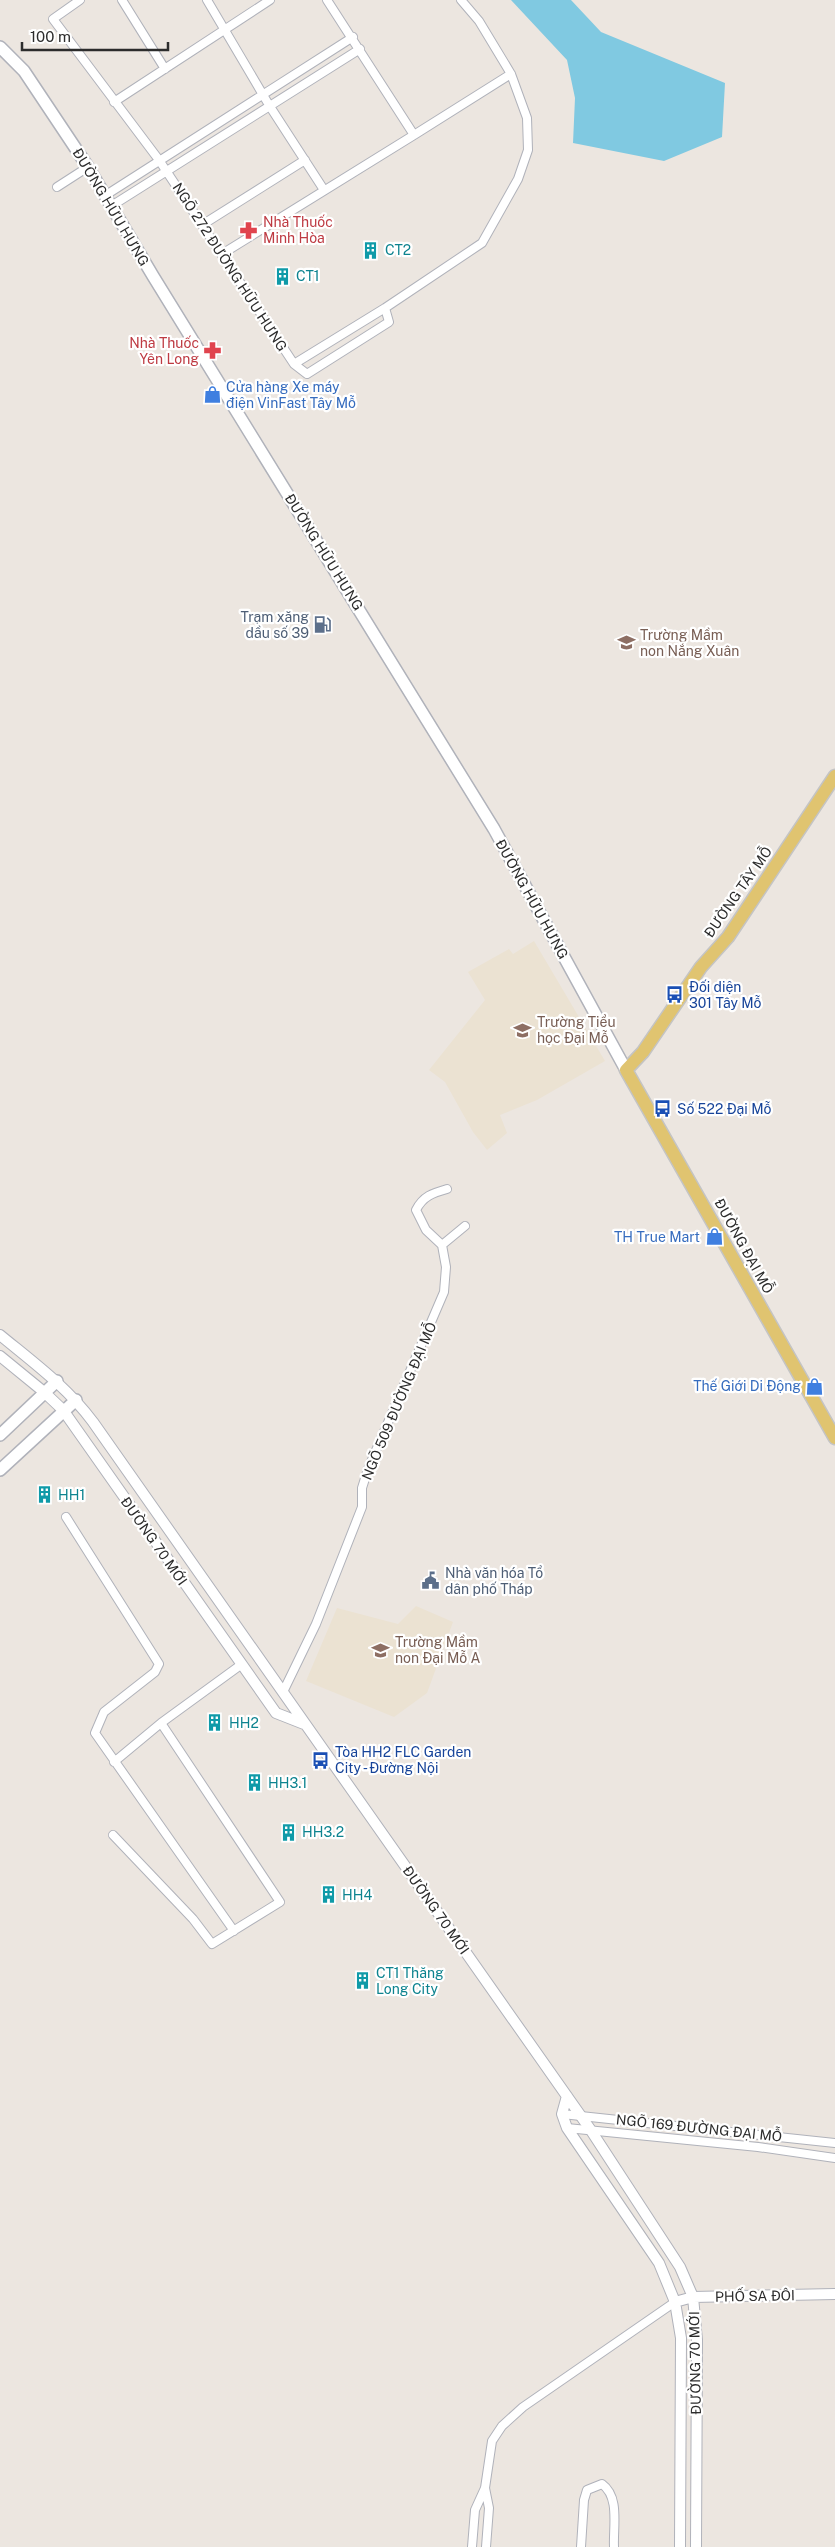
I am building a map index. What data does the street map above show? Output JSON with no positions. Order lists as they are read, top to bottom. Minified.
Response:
{"streets":{"main road":["ĐƯỜNG HỮU HƯNG","ĐƯỜNG TÂY MỖ","ĐƯỜNG ĐẠI MỖ"],"street":["NGÕ 272 ĐƯỜNG HỮU HƯNG","NGÕ 509 ĐƯỜNG ĐẠI MỖ","ĐƯỜNG 70 MỚI","NGÕ 169 ĐƯỜNG ĐẠI MỖ","PHỐ SA ĐÔI"]},"crossings":[["ĐƯỜNG HỮU HƯNG","NGÕ 272 ĐƯỜNG HỮU HƯNG"],["ĐƯỜNG HỮU HƯNG","ĐƯỜNG TÂY MỖ"],["ĐƯỜNG HỮU HƯNG","ĐƯỜNG ĐẠI MỖ"],["ĐƯỜNG TÂY MỖ","ĐƯỜNG ĐẠI MỖ"],["NGÕ 509 ĐƯỜNG ĐẠI MỖ","ĐƯỜNG 70 MỚI"],["ĐƯỜNG 70 MỚI","NGÕ 169 ĐƯỜNG ĐẠI MỖ"],["ĐƯỜNG 70 MỚI","PHỐ SA ĐÔI"]],"places":{"pharmacy":["Nhà Thuốc Minh Hòa","Nhà Thuốc Yên Long"],"building":["CT2","CT1","HH1","HH2","HH3.1","HH3.2","HH4","CT1 Thăng Long City"],"shop":["Cửa hàng Xe máy điện VinFast Tây Mỗ","TH True Mart","Thế Giới Di Động"],"fuel station":["Trạm xăng dầu số 39"],"school or university":["Trường Mầm non Nắng Xuân","Trường Tiểu học Đại Mỗ","Trường Mầm non Đại Mỗ A"],"bus stop":["Đối diện 301 Tây Mỗ","Số 522 Đại Mỗ","Tòa HH2 FLC Garden City - Đường Nội"],"public building":["Nhà văn hóa Tổ dân phố Tháp"]},"scale_bar":"100 m"}
